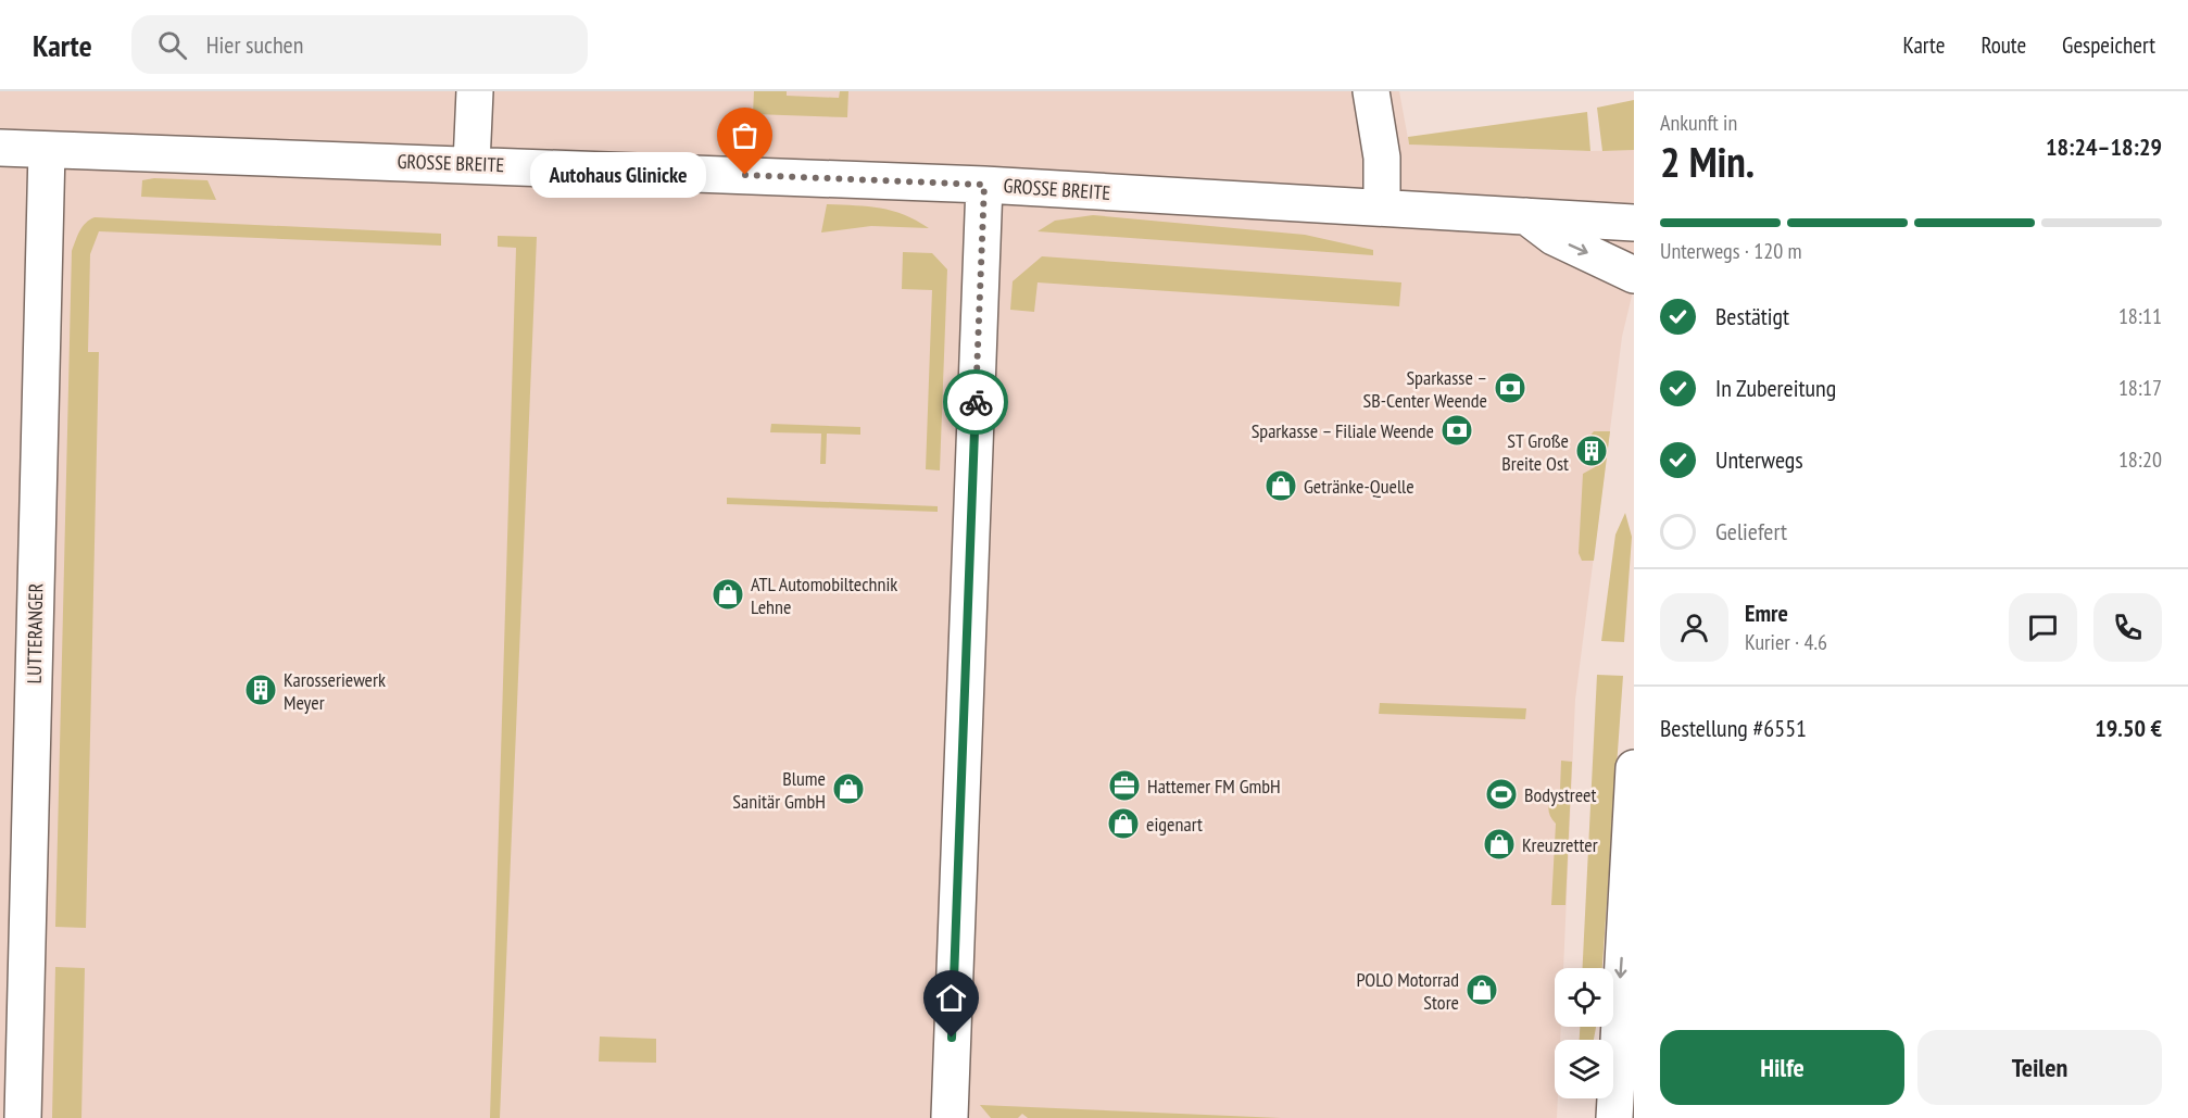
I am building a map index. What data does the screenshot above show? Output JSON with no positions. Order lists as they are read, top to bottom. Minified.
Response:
{"streets":{"street":["GROSSE BREITE","LUTTERANGER"]},"crossings":[["GROSSE BREITE","LUTTERANGER"]],"places":{"other":["Autohaus Glinicke"],"bank":["Sparkasse – SB-Center Weende","Sparkasse – Filiale Weende"],"building":["ST Große Breite Ost","Karosseriewerk Meyer"],"shop":["Getränke-Quelle","ATL Automobiltechnik Lehne","Blume Sanitär GmbH","eigenart","Kreuzretter","POLO Motorrad Store"],"office":["Hattemer FM GmbH"],"sports":["Bodystreet"]},"page":{"header":"Karte","search":"Hier suchen","nav":["Karte","Route","Gespeichert"],"heading":["2 Min.","Ankunft in","18:24–18:29"],"panel":["Emre","Kurier · 4.6","Bestellung #6551","19.50 €"],"bubble":"Autohaus Glinicke","bar":"Unterwegs · 120 m","list":[["Bestätigt","18:11"],["In Zubereitung","18:17"],["Unterwegs","18:20"],"Geliefert"],"buttons":["Hilfe","Teilen"]}}
